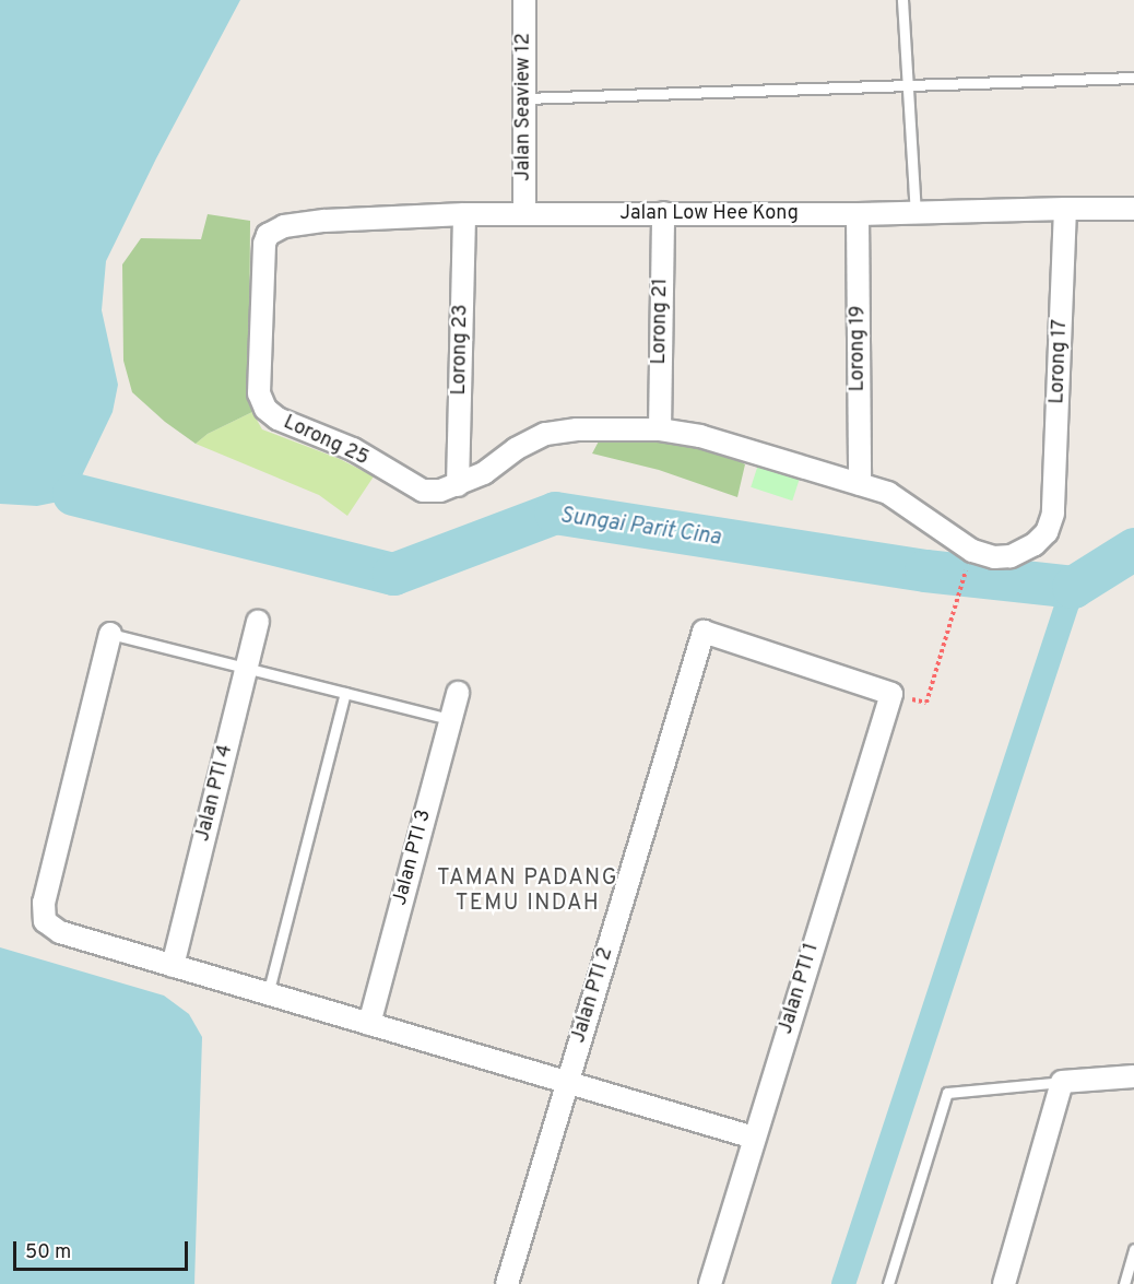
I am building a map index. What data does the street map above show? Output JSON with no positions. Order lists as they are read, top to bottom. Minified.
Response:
{"streets":{"street":["Jalan Seaview 12","Jalan Low Hee Kong","Lorong 21","Lorong 19","Lorong 23","Lorong 17","Lorong 25","Jalan PTI 4","Jalan PTI 3","Jalan PTI 1","Jalan PTI 2"]},"crossings":[["Jalan Seaview 12","Jalan Low Hee Kong"],["Jalan Low Hee Kong","Lorong 21"],["Jalan Low Hee Kong","Lorong 19"],["Jalan Low Hee Kong","Lorong 23"],["Jalan Low Hee Kong","Lorong 17"],["Jalan Low Hee Kong","Lorong 25"],["Lorong 21","Lorong 25"],["Lorong 19","Lorong 25"],["Lorong 23","Lorong 25"],["Lorong 17","Lorong 25"],["Jalan PTI 1","Jalan PTI 2"]],"districts":["TAMAN PADANG TEMU INDAH"],"water":["Sungai Parit Cina"],"scale_bar":"50 m"}
